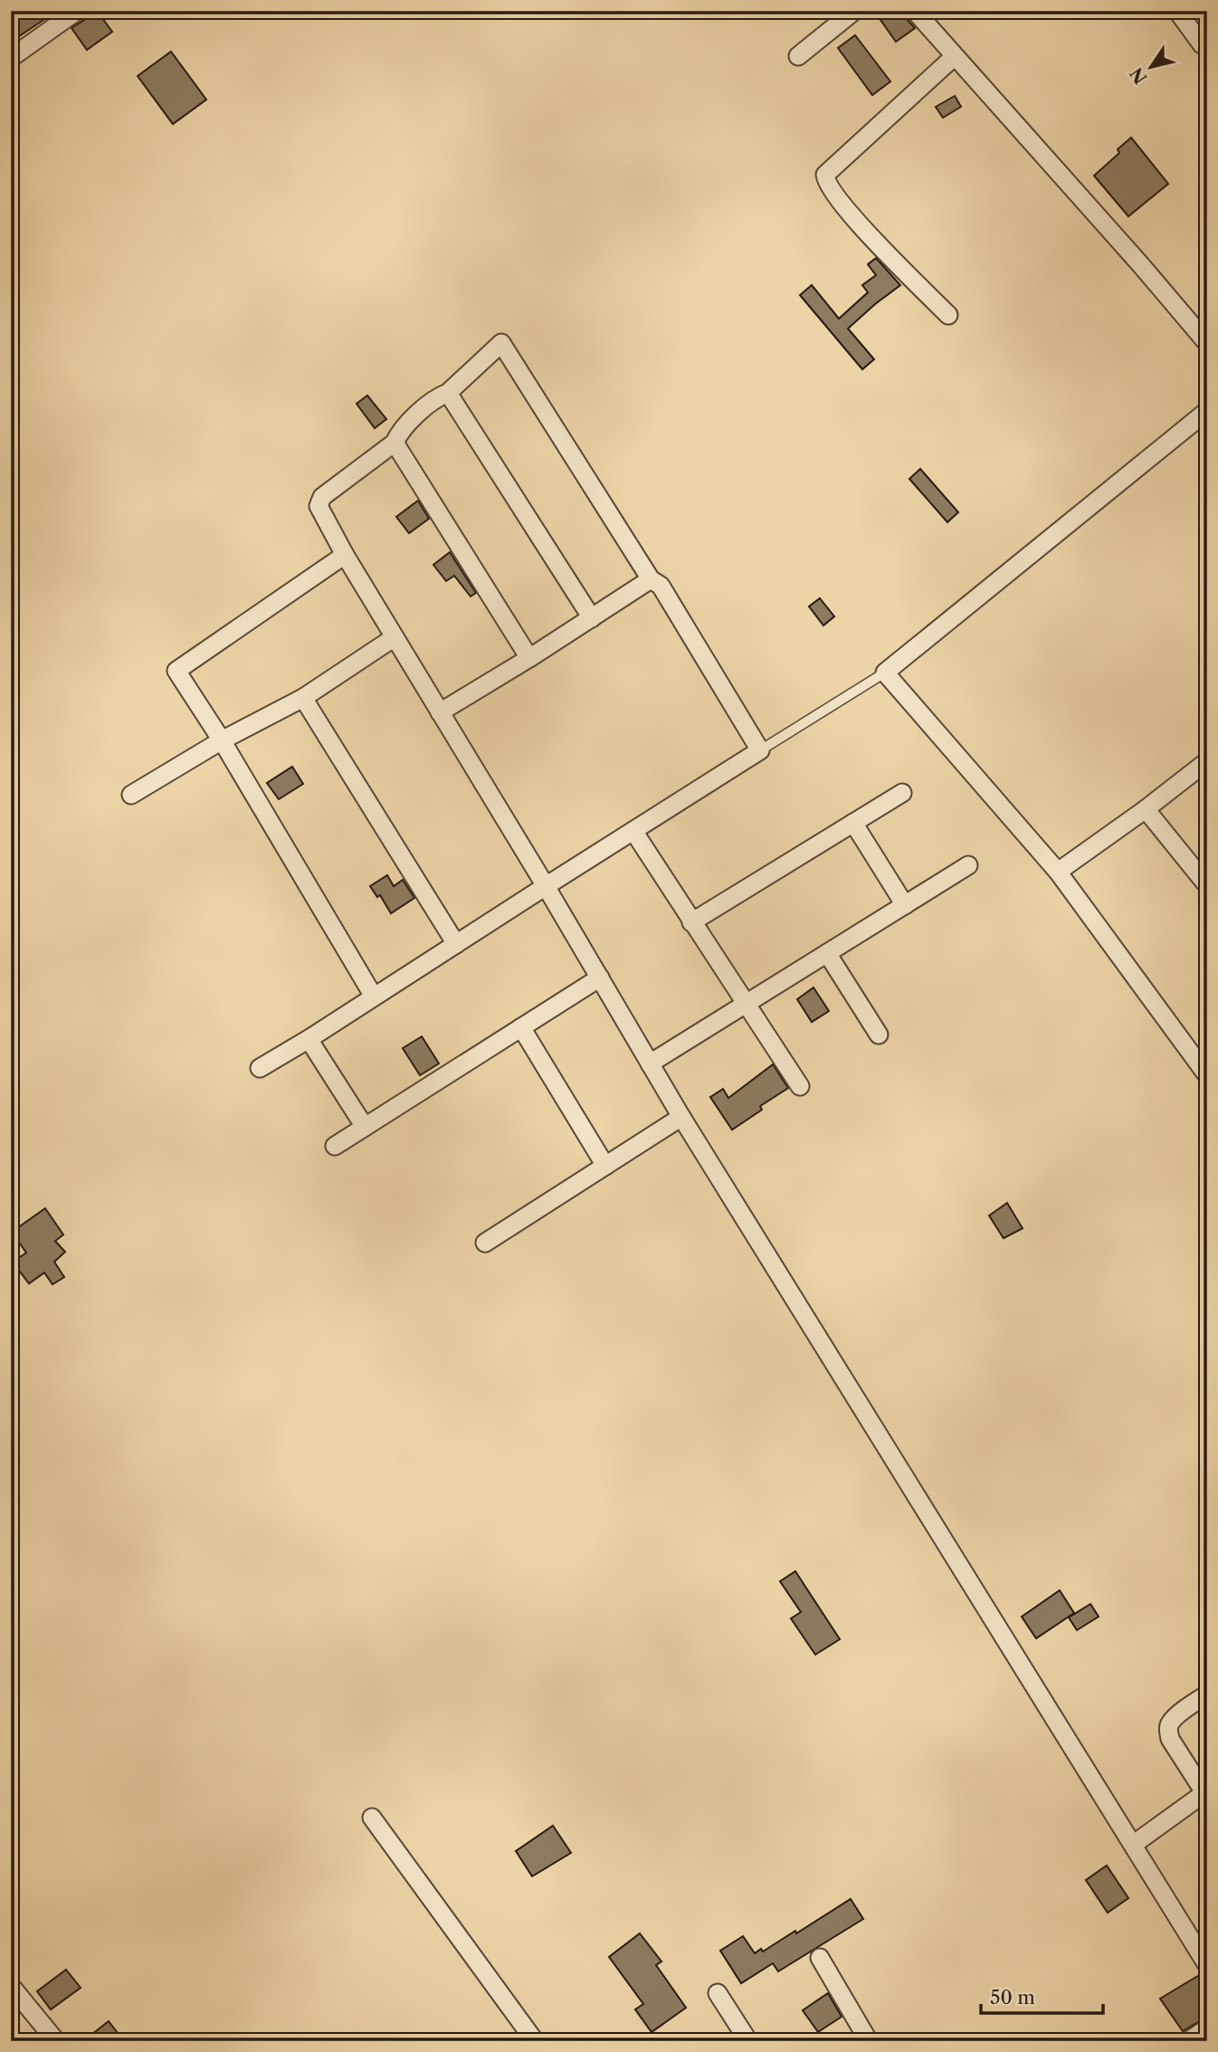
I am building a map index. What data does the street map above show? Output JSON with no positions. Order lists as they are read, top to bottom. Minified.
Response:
{"scale_bar":"50 m","north":"bottom left"}
